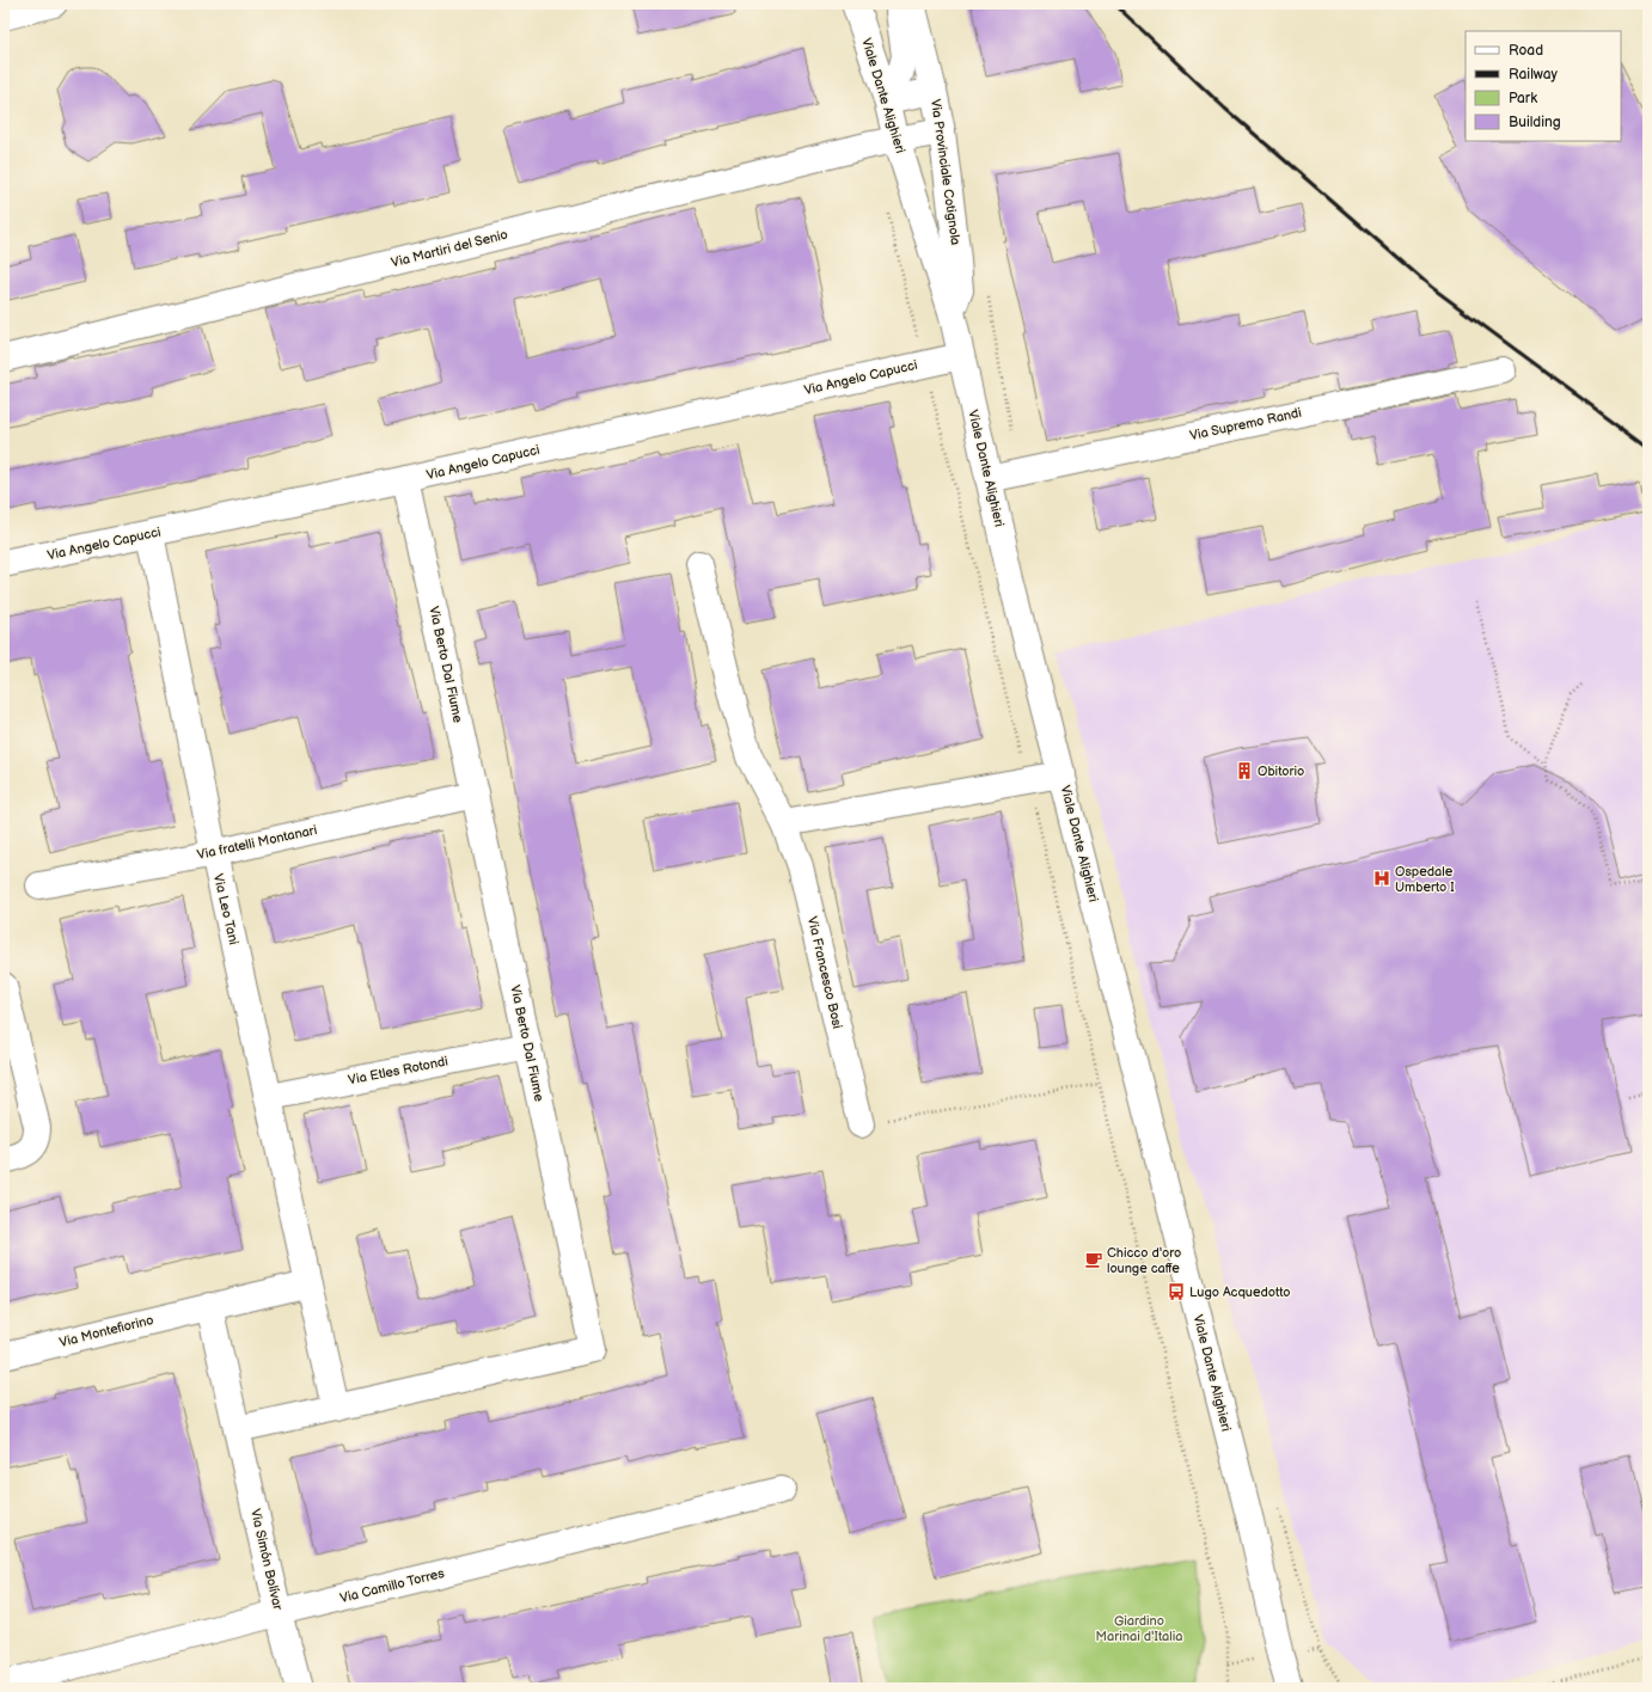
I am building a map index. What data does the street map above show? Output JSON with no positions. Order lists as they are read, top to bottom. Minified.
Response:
{"streets":{"street":["Viale Dante Alighieri","Via Provinciale Cotignola","Via Martiri del Senio","Via Angelo Capucci","Via Supremo Randi","Via Berto Dal Fiume","Via fratelli Montanari","Via Leo Tani","Via Francesco Bosi","Via Etles Rotondi","Via Montefiorino","Via Simón Bolívar","Via Camillo Torres"]},"crossings":[["Viale Dante Alighieri","Via Provinciale Cotignola"],["Viale Dante Alighieri","Via Martiri del Senio"],["Viale Dante Alighieri","Via Angelo Capucci"],["Viale Dante Alighieri","Via Supremo Randi"],["Via Provinciale Cotignola","Via Martiri del Senio"],["Via Angelo Capucci","Via Berto Dal Fiume"],["Via Angelo Capucci","Via Leo Tani"],["Via Berto Dal Fiume","Via fratelli Montanari"],["Via Berto Dal Fiume","Via Leo Tani"],["Via Berto Dal Fiume","Via Etles Rotondi"],["Via fratelli Montanari","Via Leo Tani"],["Via Leo Tani","Via Etles Rotondi"],["Via Leo Tani","Via Montefiorino"],["Via Montefiorino","Via Simón Bolívar"],["Via Simón Bolívar","Via Camillo Torres"]],"parks":["Giardino Marinai d'Italia"],"places":{"building":["Obitorio"],"hospital":["Ospedale Umberto I"],"cafe":["Chicco d'oro lounge caffe"],"bus stop":["Lugo Acquedotto"]},"legend":["Road","Railway","Park","Building"]}
